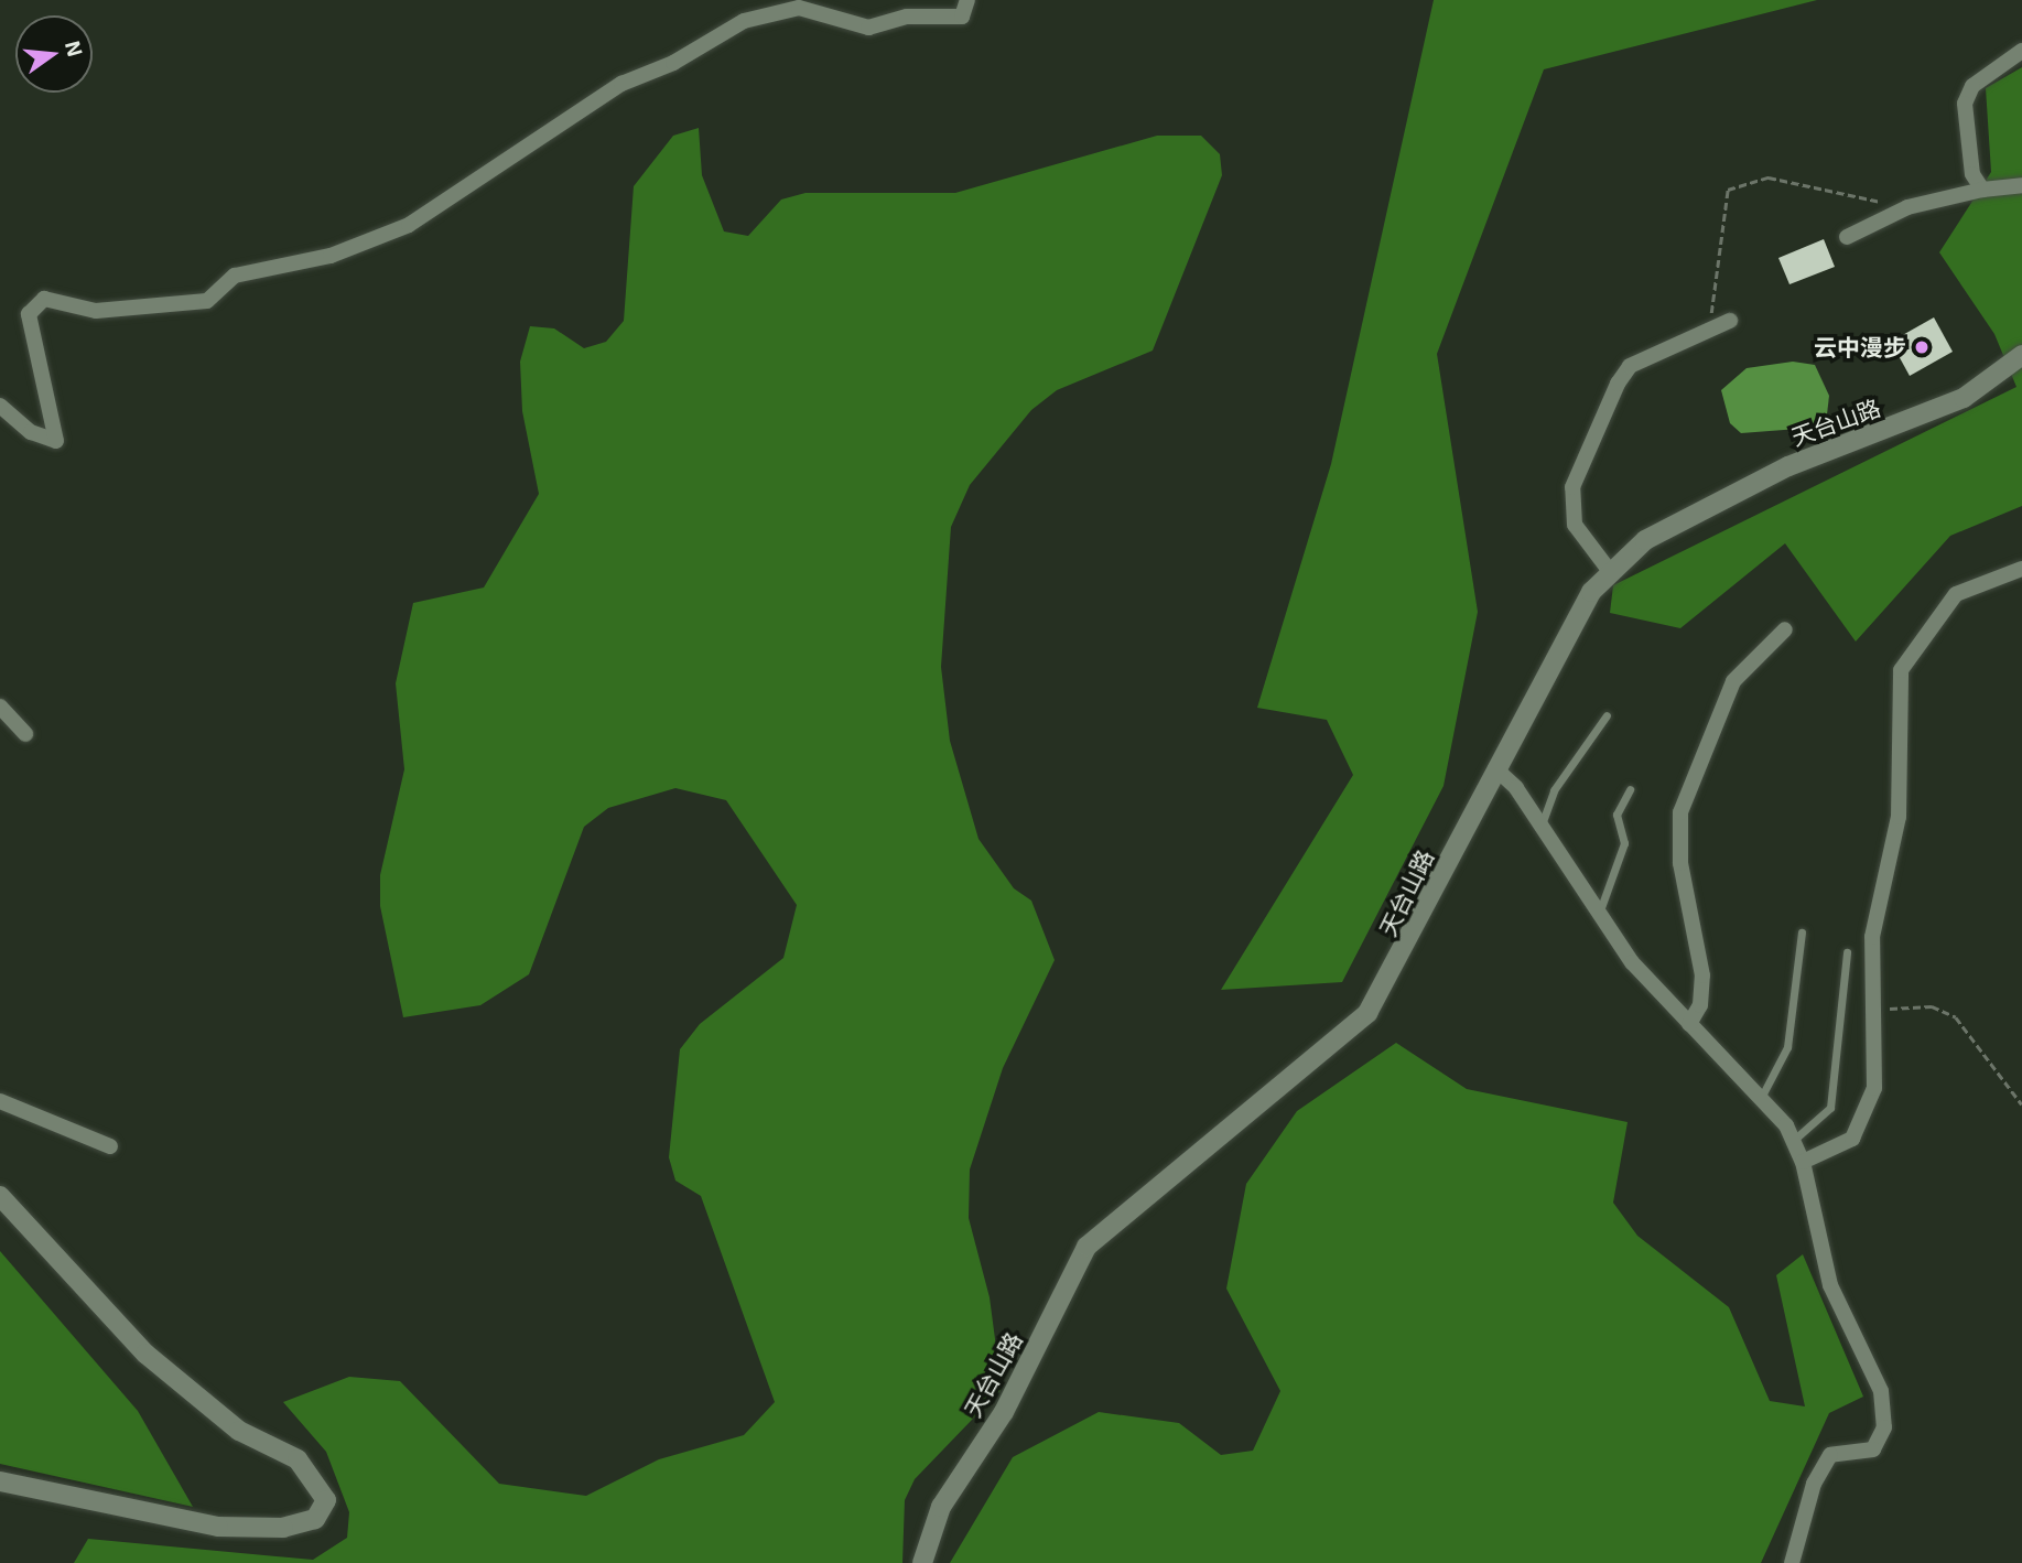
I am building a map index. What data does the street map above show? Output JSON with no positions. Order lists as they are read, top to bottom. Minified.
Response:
{"streets":{"street":["天台山路"]},"places":["云中漫步"],"north":"right"}
